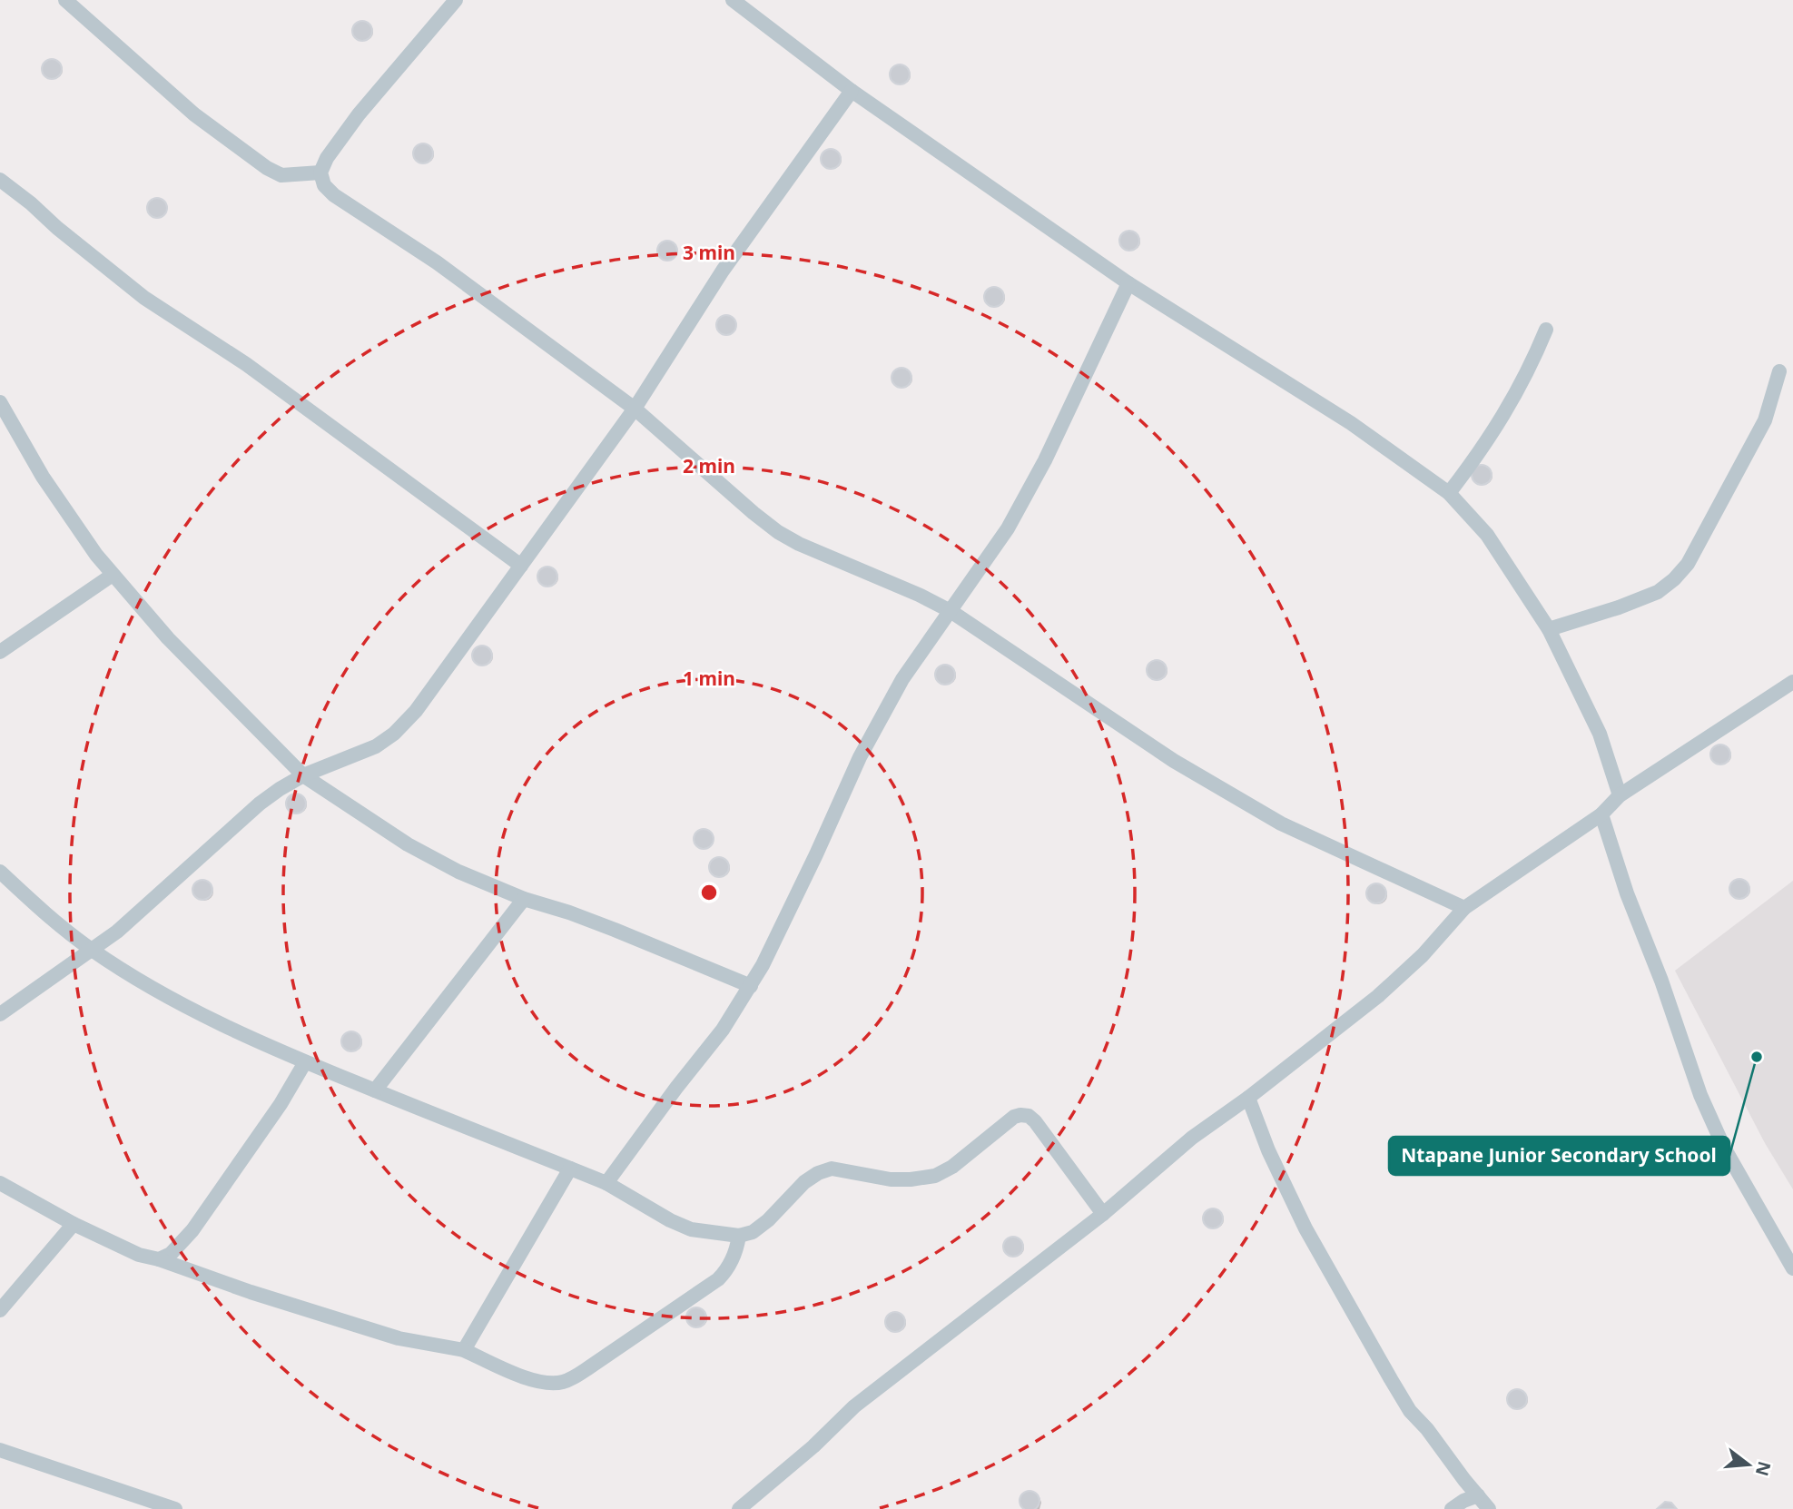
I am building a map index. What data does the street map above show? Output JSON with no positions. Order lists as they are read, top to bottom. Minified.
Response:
{"places":["Ntapane Junior Secondary School"],"north":"right","rings":["3 min","2 min","1 min"]}
